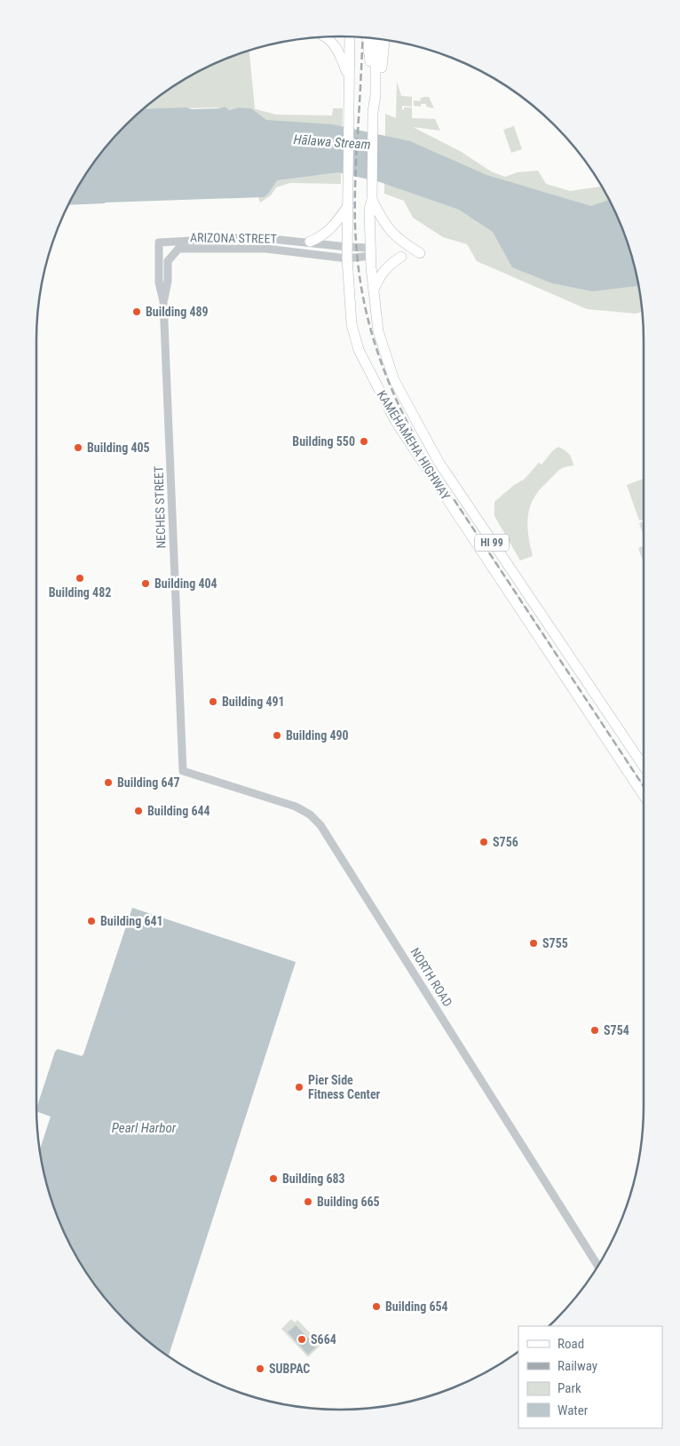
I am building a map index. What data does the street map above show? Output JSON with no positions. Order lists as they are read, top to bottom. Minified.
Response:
{"streets":{"main road":["KAMEHAMEHA HIGHWAY","HI 99"],"street":["ARIZONA STREET","NECHES STREET","NORTH ROAD"]},"crossings":[["ARIZONA STREET","KAMEHAMEHA HIGHWAY"],["ARIZONA STREET","NECHES STREET"],["NECHES STREET","NORTH ROAD"]],"water":["Hālawa Stream","Pearl Harbor"],"places":["Building 489","Building 550","Building 405","Building 482","Building 404","Building 491","Building 490","Building 647","Building 644","S756","Building 641","S755","S754","Pier Side Fitness Center","Building 683","Building 665","Building 654","S664","SUBPAC"],"legend":["Road","Railway","Park","Water"]}
